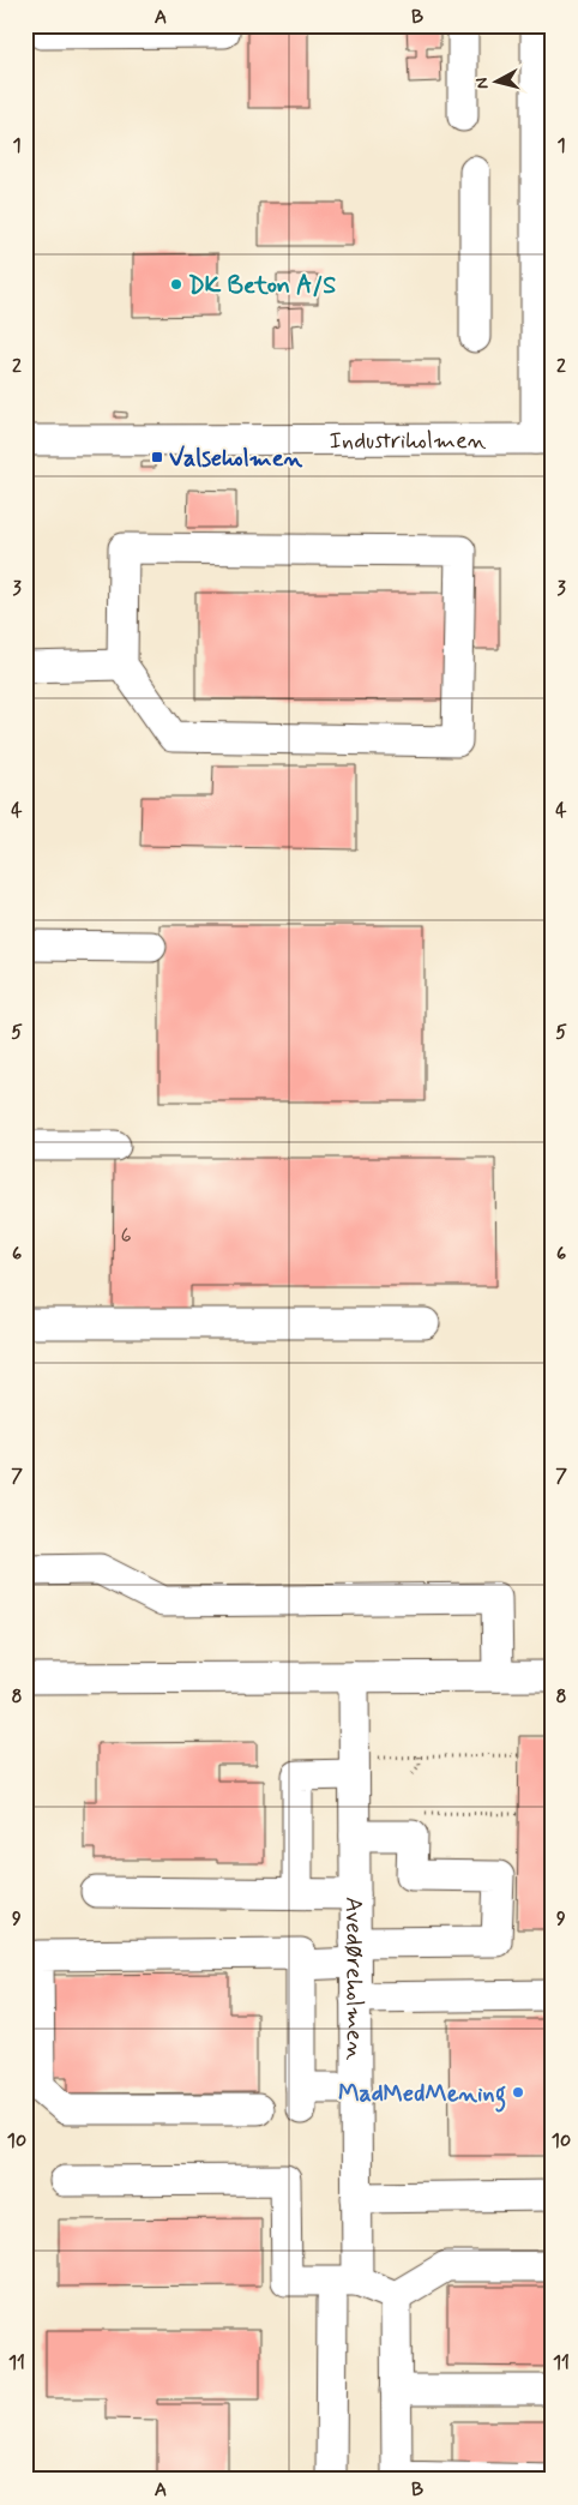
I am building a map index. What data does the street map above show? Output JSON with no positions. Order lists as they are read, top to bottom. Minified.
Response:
{"streets":{"street":["Industriholmen","Avedøreholmen"]},"places":{"other":["DK Beton A/S","MadMedMening"],"transit":["Valseholmen"]},"house_numbers":["6"],"north":"left","grid":{"columns":["A","B"],"rows":["1","2","3","4","5","6","7","8","9","10","11"]}}
